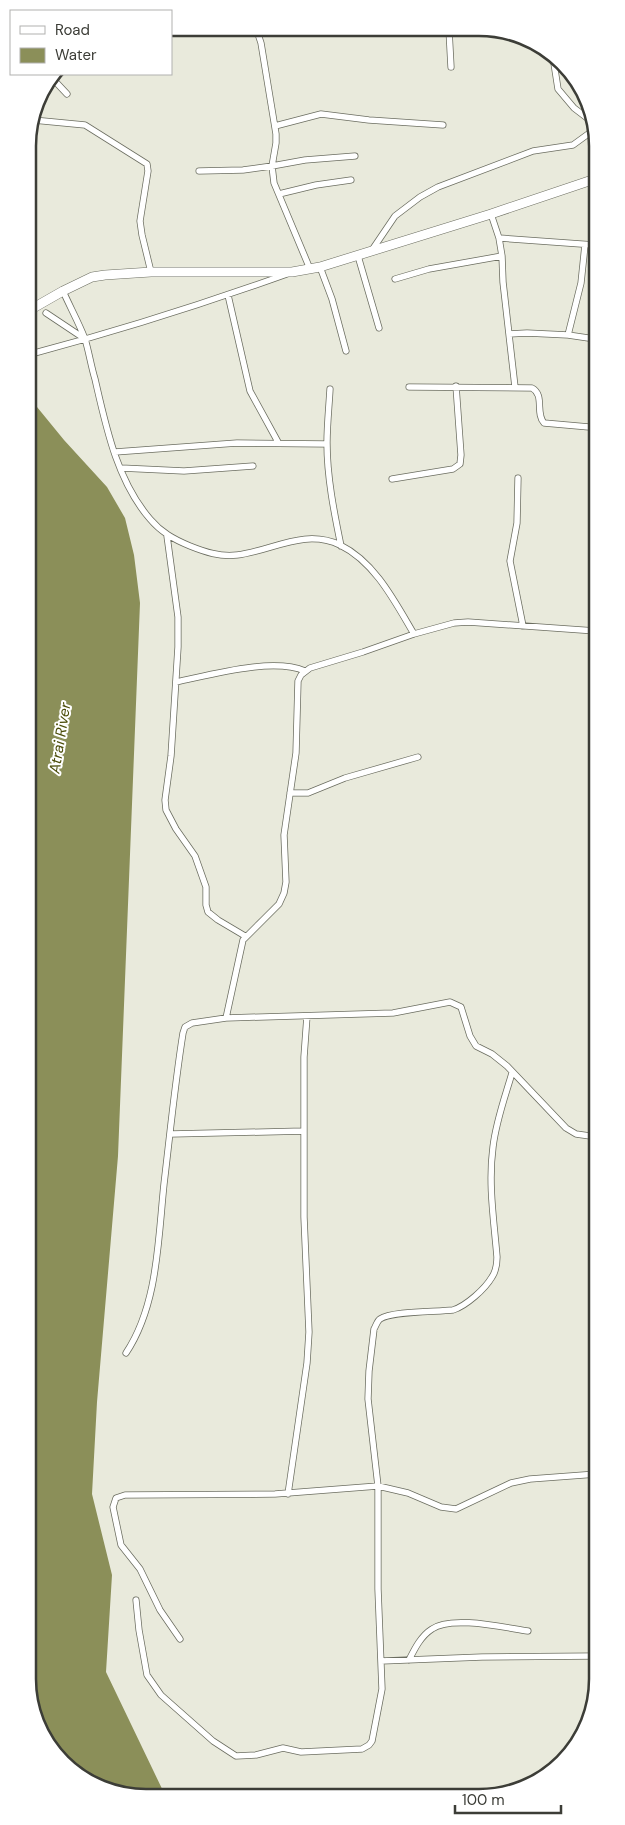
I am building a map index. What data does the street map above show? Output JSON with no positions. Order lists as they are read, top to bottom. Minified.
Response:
{"water":["Atrai River"],"legend":["Road","Water"],"scale_bar":"100 m"}
